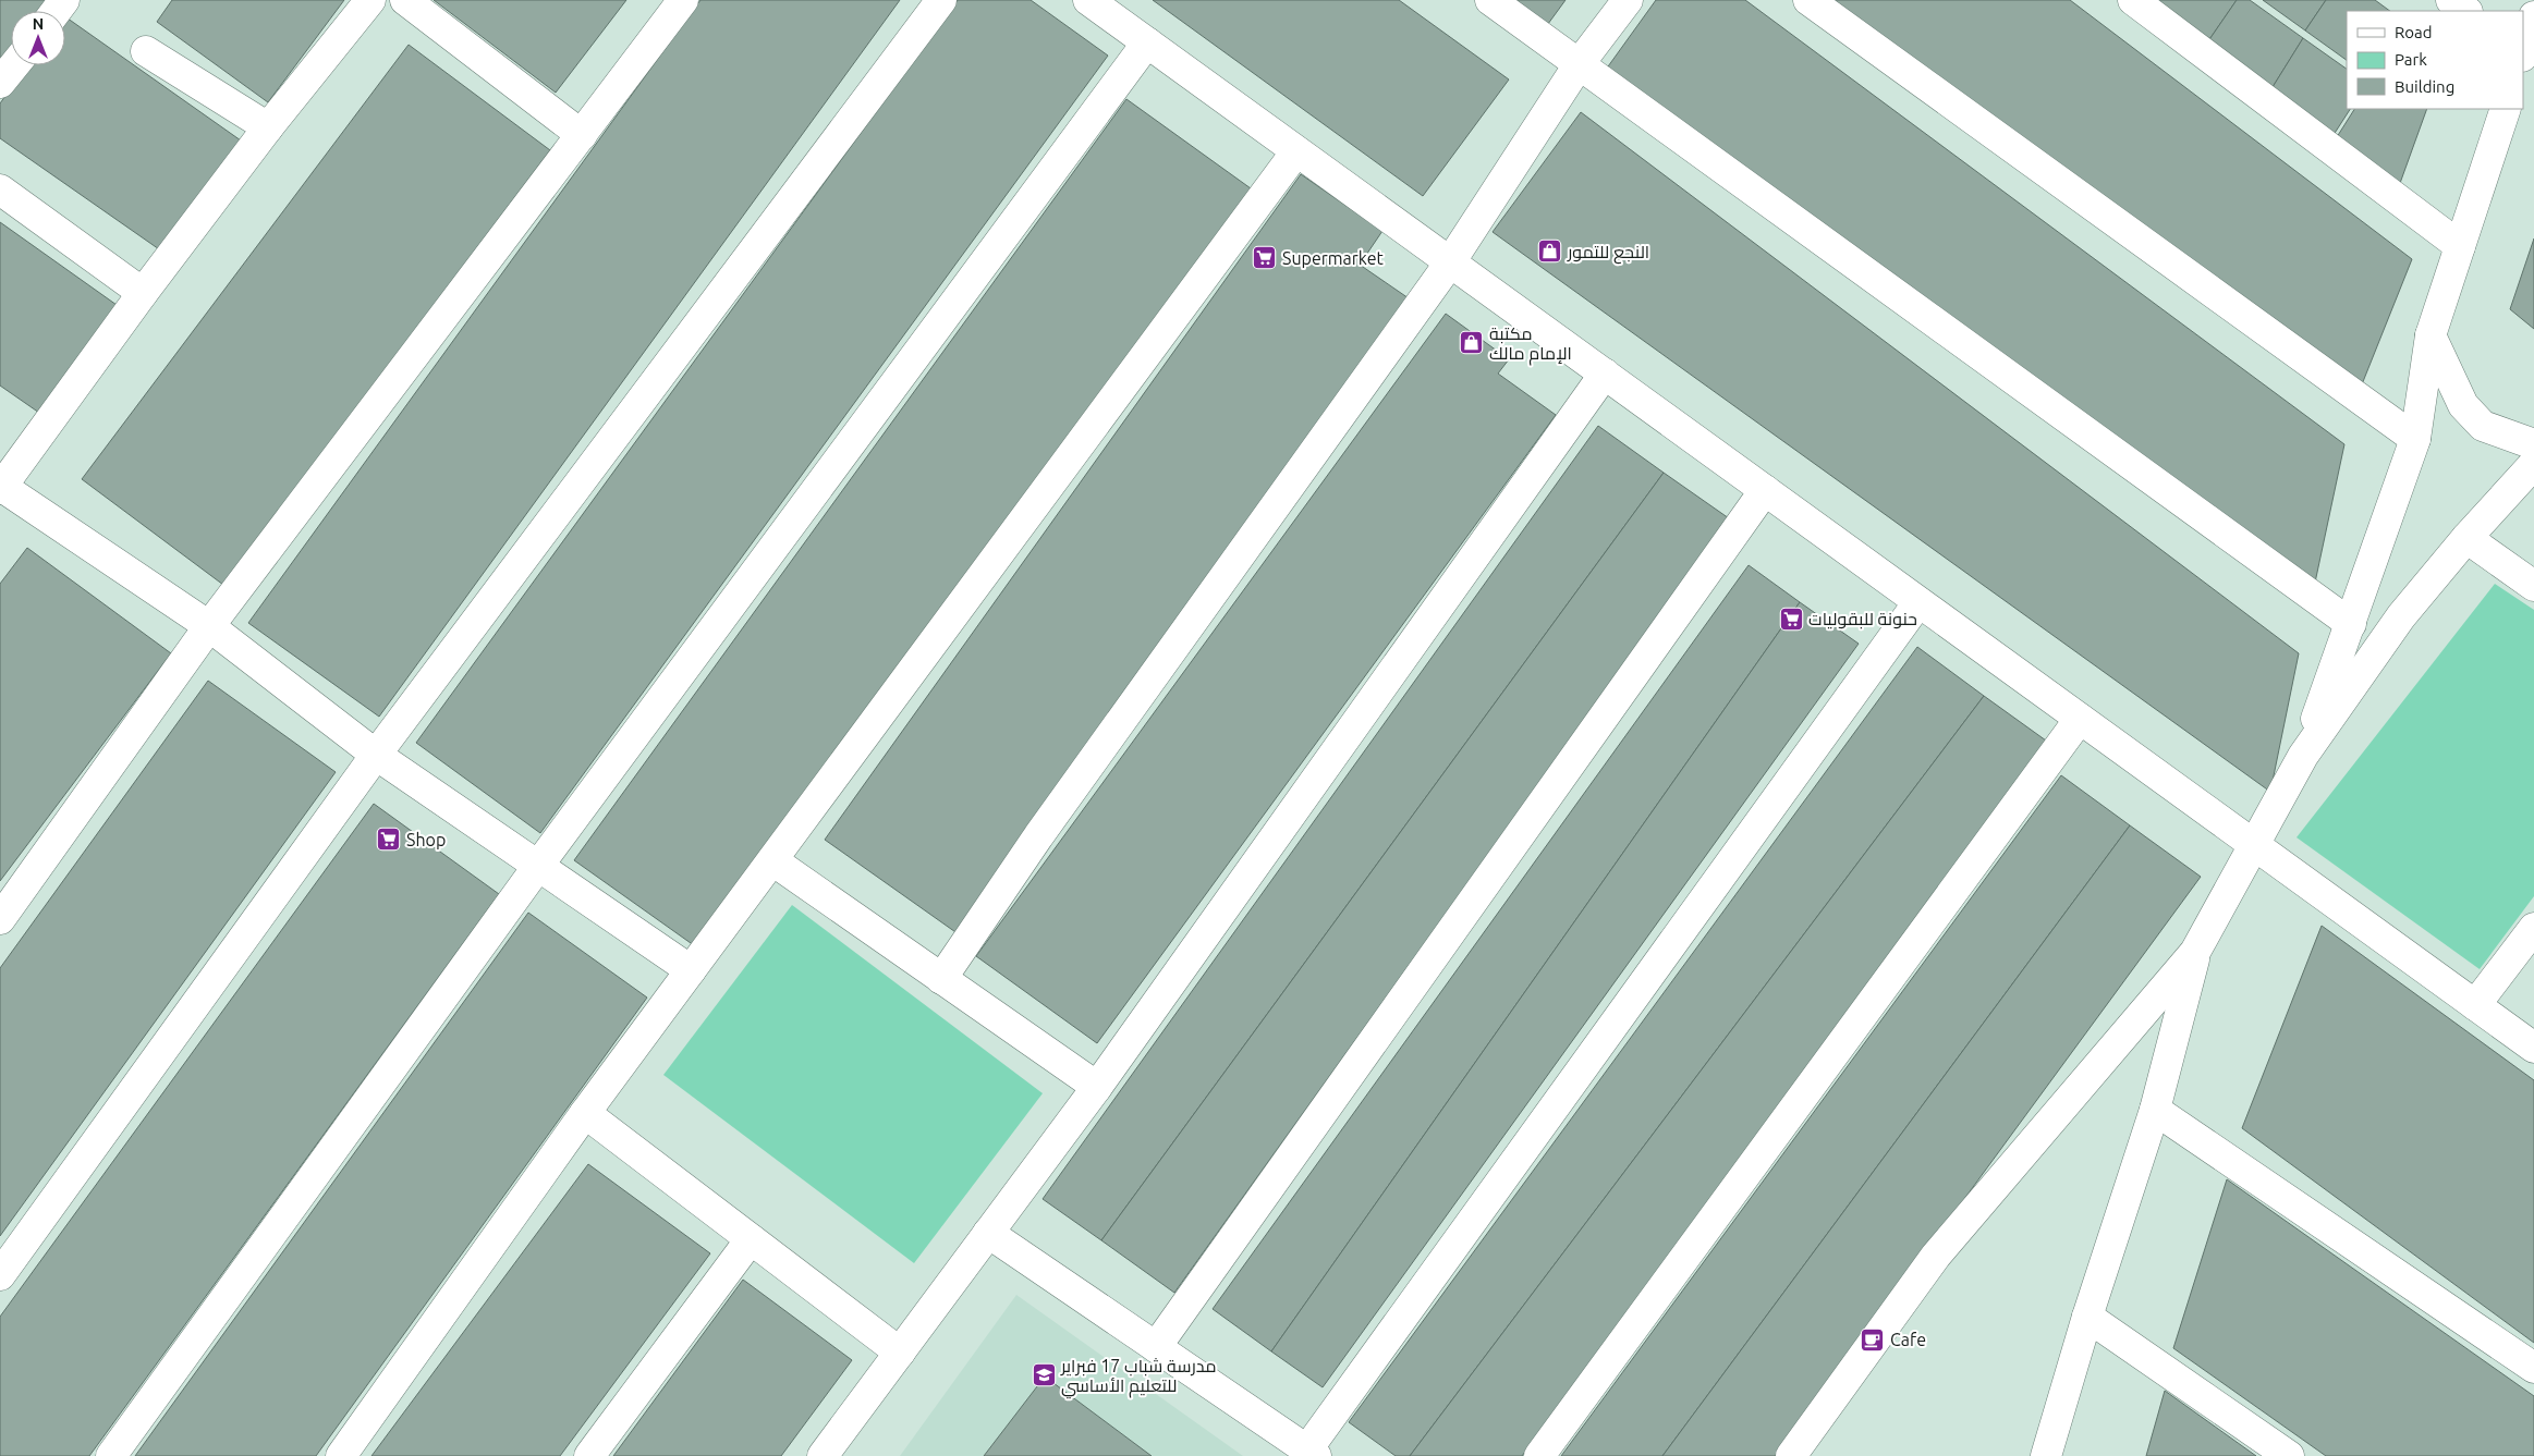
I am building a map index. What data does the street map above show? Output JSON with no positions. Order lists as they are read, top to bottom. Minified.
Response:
{"places":{"shop":["النجع للتمور","مكتبة الإمام مالك"],"supermarket":["Supermarket","حنونة للبقوليات","Shop"],"cafe":["Cafe"],"school or university":["مدرسة شباب 17 فبراير للتعليم الأساسي"]},"legend":["Road","Park","Building"],"north":"top"}
